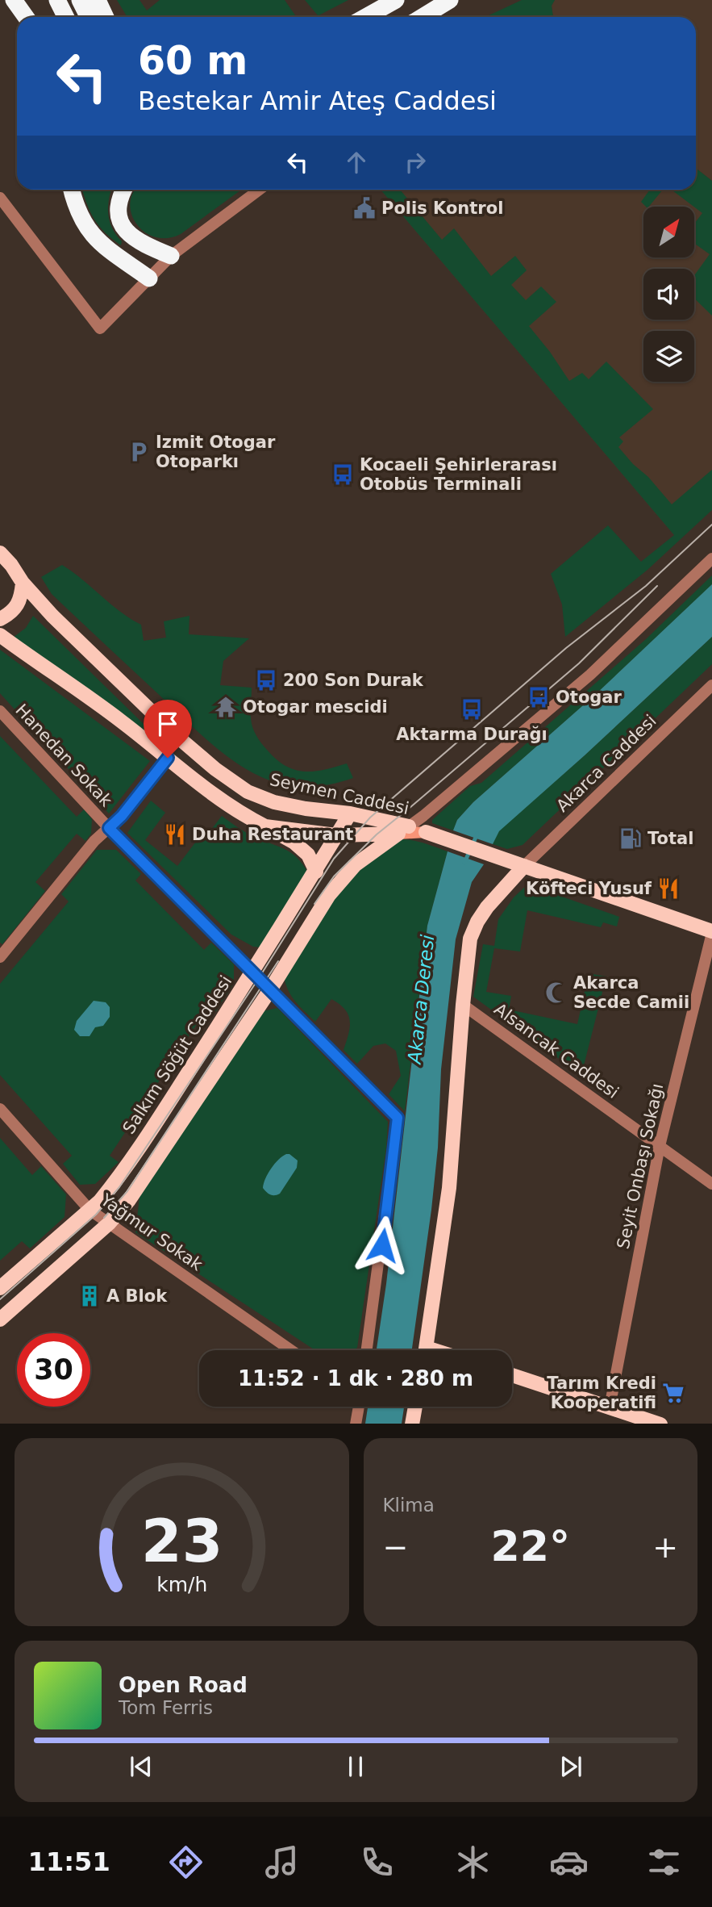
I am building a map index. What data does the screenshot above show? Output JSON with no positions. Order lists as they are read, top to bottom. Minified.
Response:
{"streets":{"main road":["Seymen Caddesi","Salkım Söğüt Caddesi"],"street":["Hanedan Sokak","Akarca Caddesi","Alsancak Caddesi","Seyit Onbaşı Sokağı","Yağmur Sokak"]},"crossings":[["Hanedan Sokak","Salkım Söğüt Caddesi"],["Akarca Caddesi","Seymen Caddesi"],["Seymen Caddesi","Salkım Söğüt Caddesi"],["Seymen Caddesi","Seyit Onbaşı Sokağı"],["Alsancak Caddesi","Seyit Onbaşı Sokağı"],["Salkım Söğüt Caddesi","Yağmur Sokak"]],"water":["Akarca Deresi"],"places":{"public building":["Polis Kontrol"],"parking":["Izmit Otogar Otoparkı"],"bus stop":["Kocaeli Şehirlerarası Otobüs Terminali","200 Son Durak","Otogar","Aktarma Durağı"],"temple":["Otogar mescidi"],"restaurant":["Duha Restaurant","Köfteci Yusuf"],"fuel station":["Total"],"mosque":["Akarca Secde Camii"],"building":["A Blok"],"supermarket":["Tarım Kredi Kooperatifi"]},"north":"top right","page":{"turn":["60 m","Bestekar Amir Ateş Caddesi"],"limit":"30","trip":"11:52 · 1 dk · 280 m","tile":"Klima","heat":["−","22°","+"],"song":["Open Road","Tom Ferris"],"tabs":"11:51","gauge":["23","km/h"]}}
